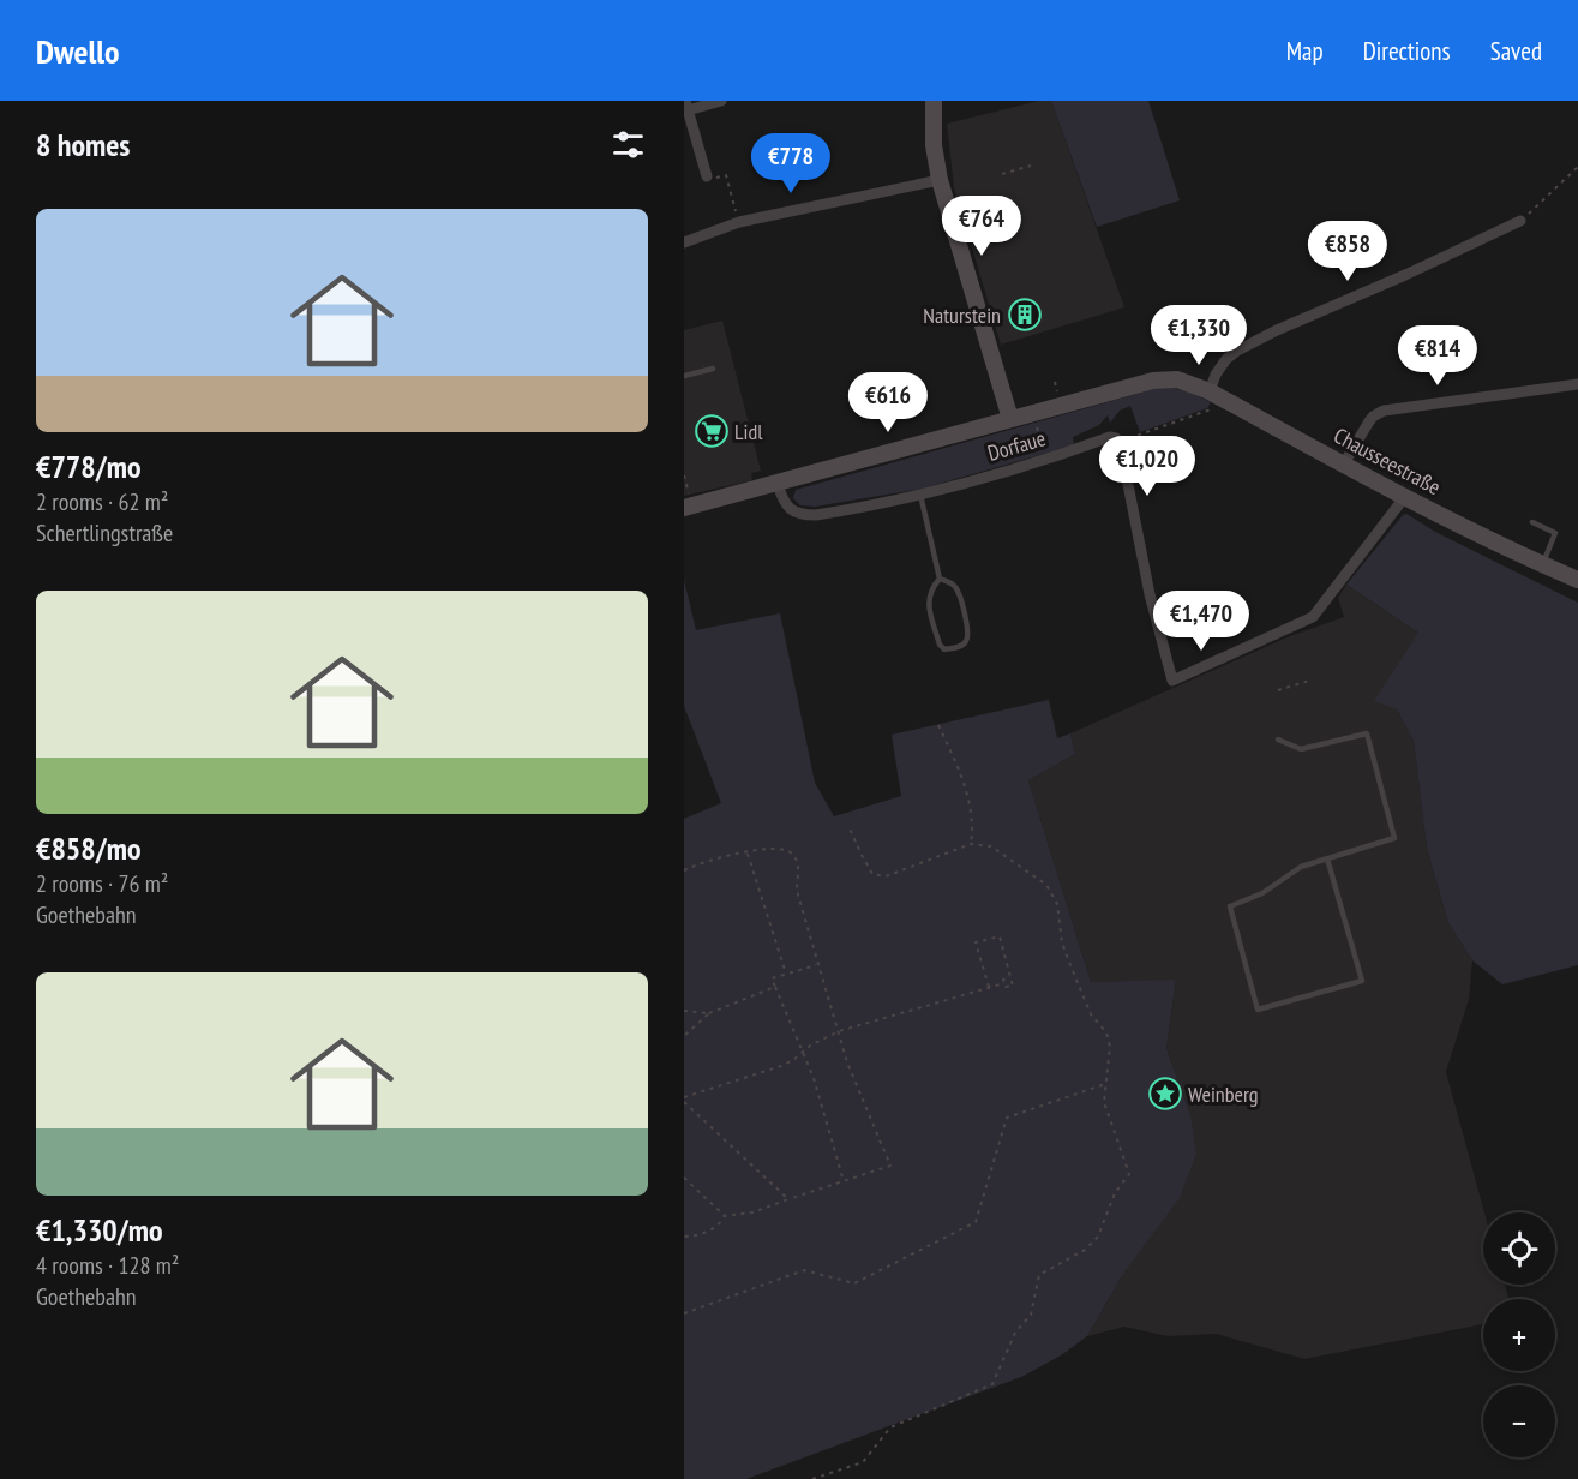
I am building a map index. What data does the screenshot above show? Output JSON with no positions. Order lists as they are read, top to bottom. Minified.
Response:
{"streets":{"street":["Dorfaue","Chausseestraße"]},"crossings":[["Dorfaue","Chausseestraße"]],"places":{"building":["Naturstein"],"supermarket":["Lidl"],"place":["Weinberg"]},"page":{"header":"Dwello","nav":["Map","Directions","Saved"],"heading":"8 homes","price":["€778","€764","€858","€1,330","€814","€616","€1,020","€1,470"],"list":[{"name":"€778/mo","note":"2 rooms · 62 m² · Schertlingstraße"},{"name":"€858/mo","note":"2 rooms · 76 m² · Goethebahn"},{"name":"€1,330/mo","note":"4 rooms · 128 m² · Goethebahn"}],"map_buttons":["+","−"]}}
